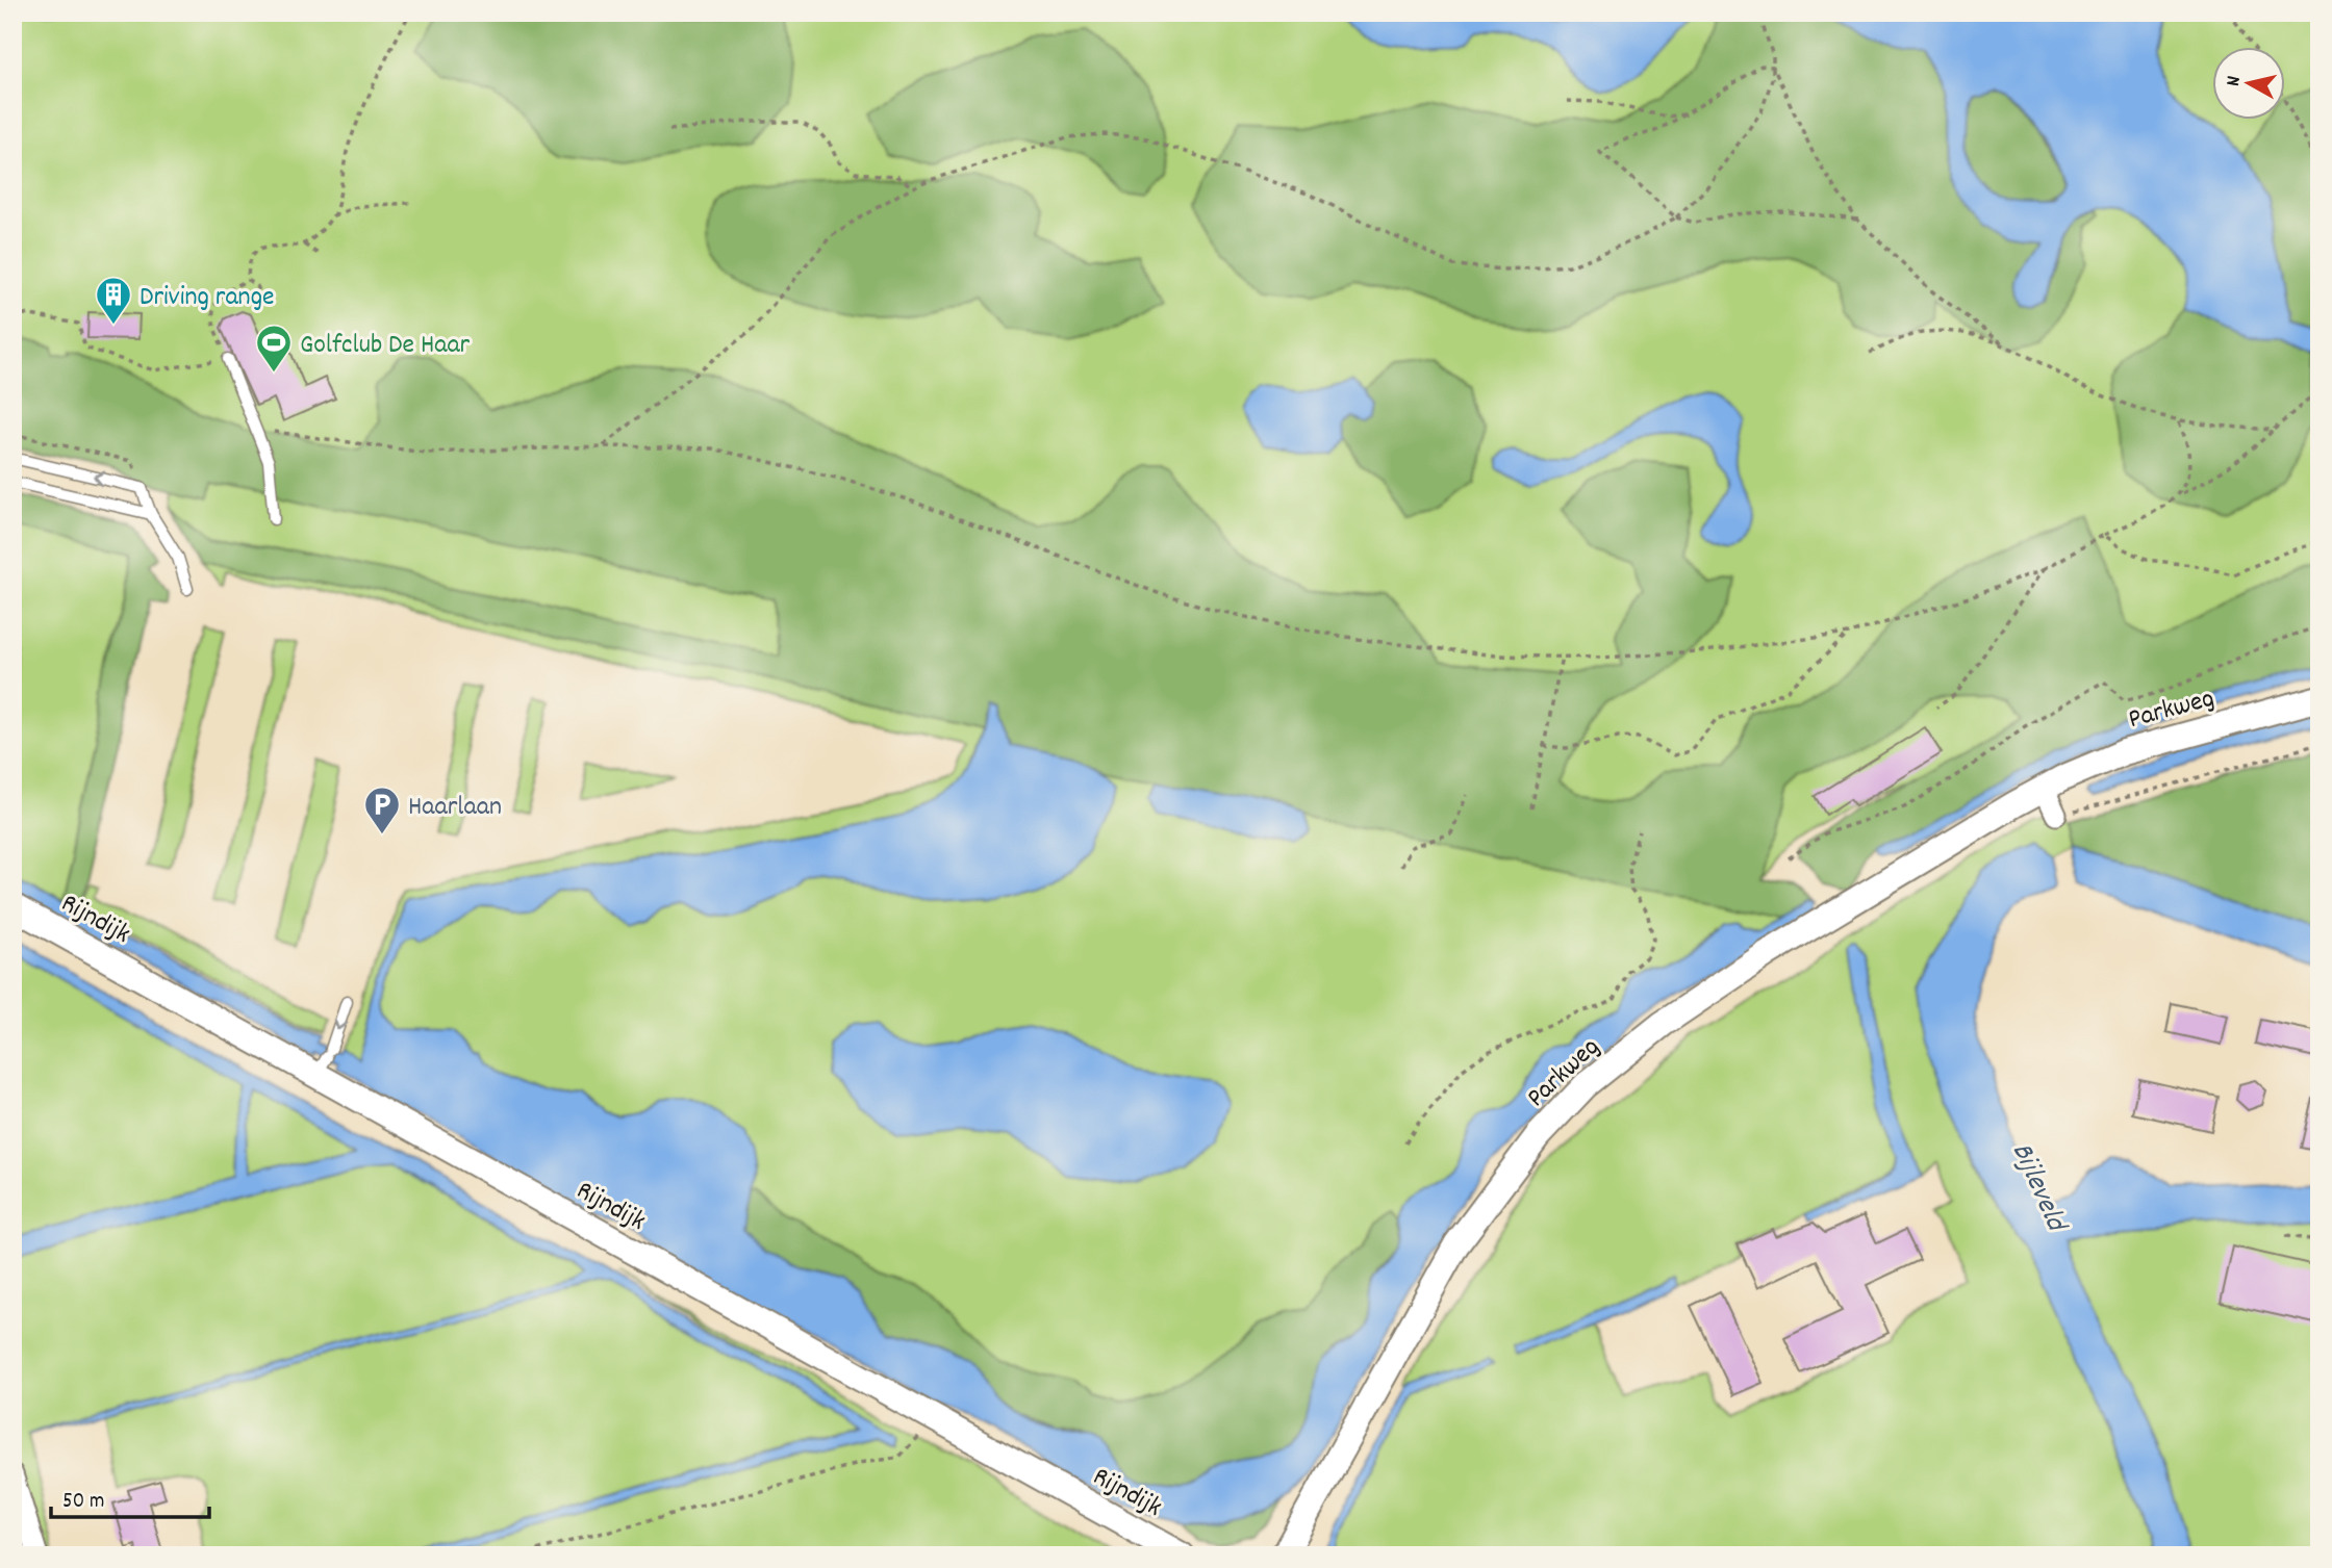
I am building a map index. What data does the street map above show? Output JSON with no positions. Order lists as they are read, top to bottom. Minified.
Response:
{"streets":{"street":["Parkweg","Rijndijk"]},"water":["Bijleveld"],"places":{"building":["Driving range"],"sports":["Golfclub De Haar"],"parking":["Haarlaan"]},"scale_bar":"50 m","north":"left"}
